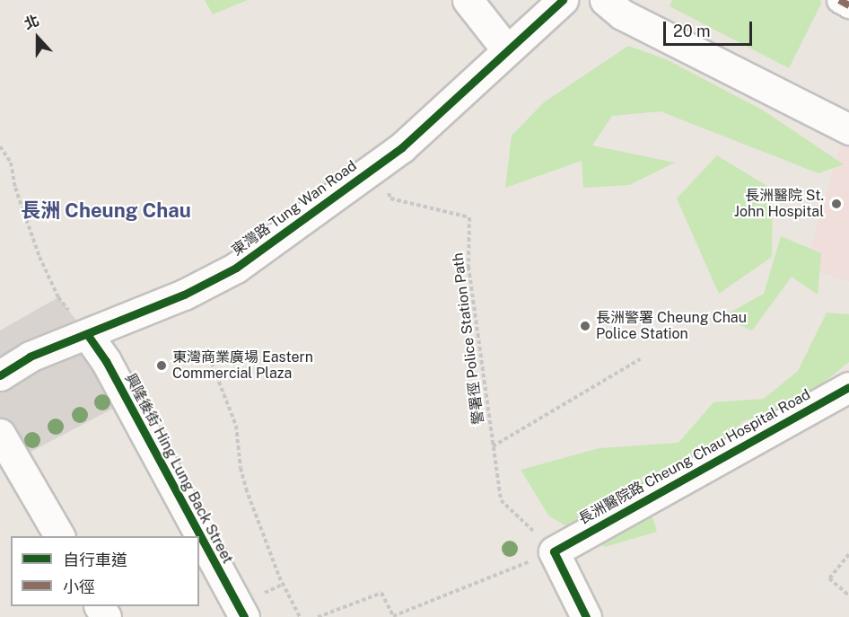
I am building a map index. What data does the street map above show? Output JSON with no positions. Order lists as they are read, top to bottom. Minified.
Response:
{"streets":{"street":["東灣路 Tung Wan Road","長洲醫院路 Cheung Chau Hospital Road","興隆後街 Hing Lung Back Street"],"path":["警署徑 Police Station Path"]},"crossings":[["東灣路 Tung Wan Road","警署徑 Police Station Path"],["東灣路 Tung Wan Road","興隆後街 Hing Lung Back Street"],["警署徑 Police Station Path","長洲醫院路 Cheung Chau Hospital Road"]],"districts":["長洲 Cheung Chau"],"places":["長洲醫院 St. John Hospital","長洲警署 Cheung Chau Police Station","東灣商業廣場 Eastern Commercial Plaza"],"legend":["自行車道","小徑"],"scale_bar":"20 m","north":"top"}
